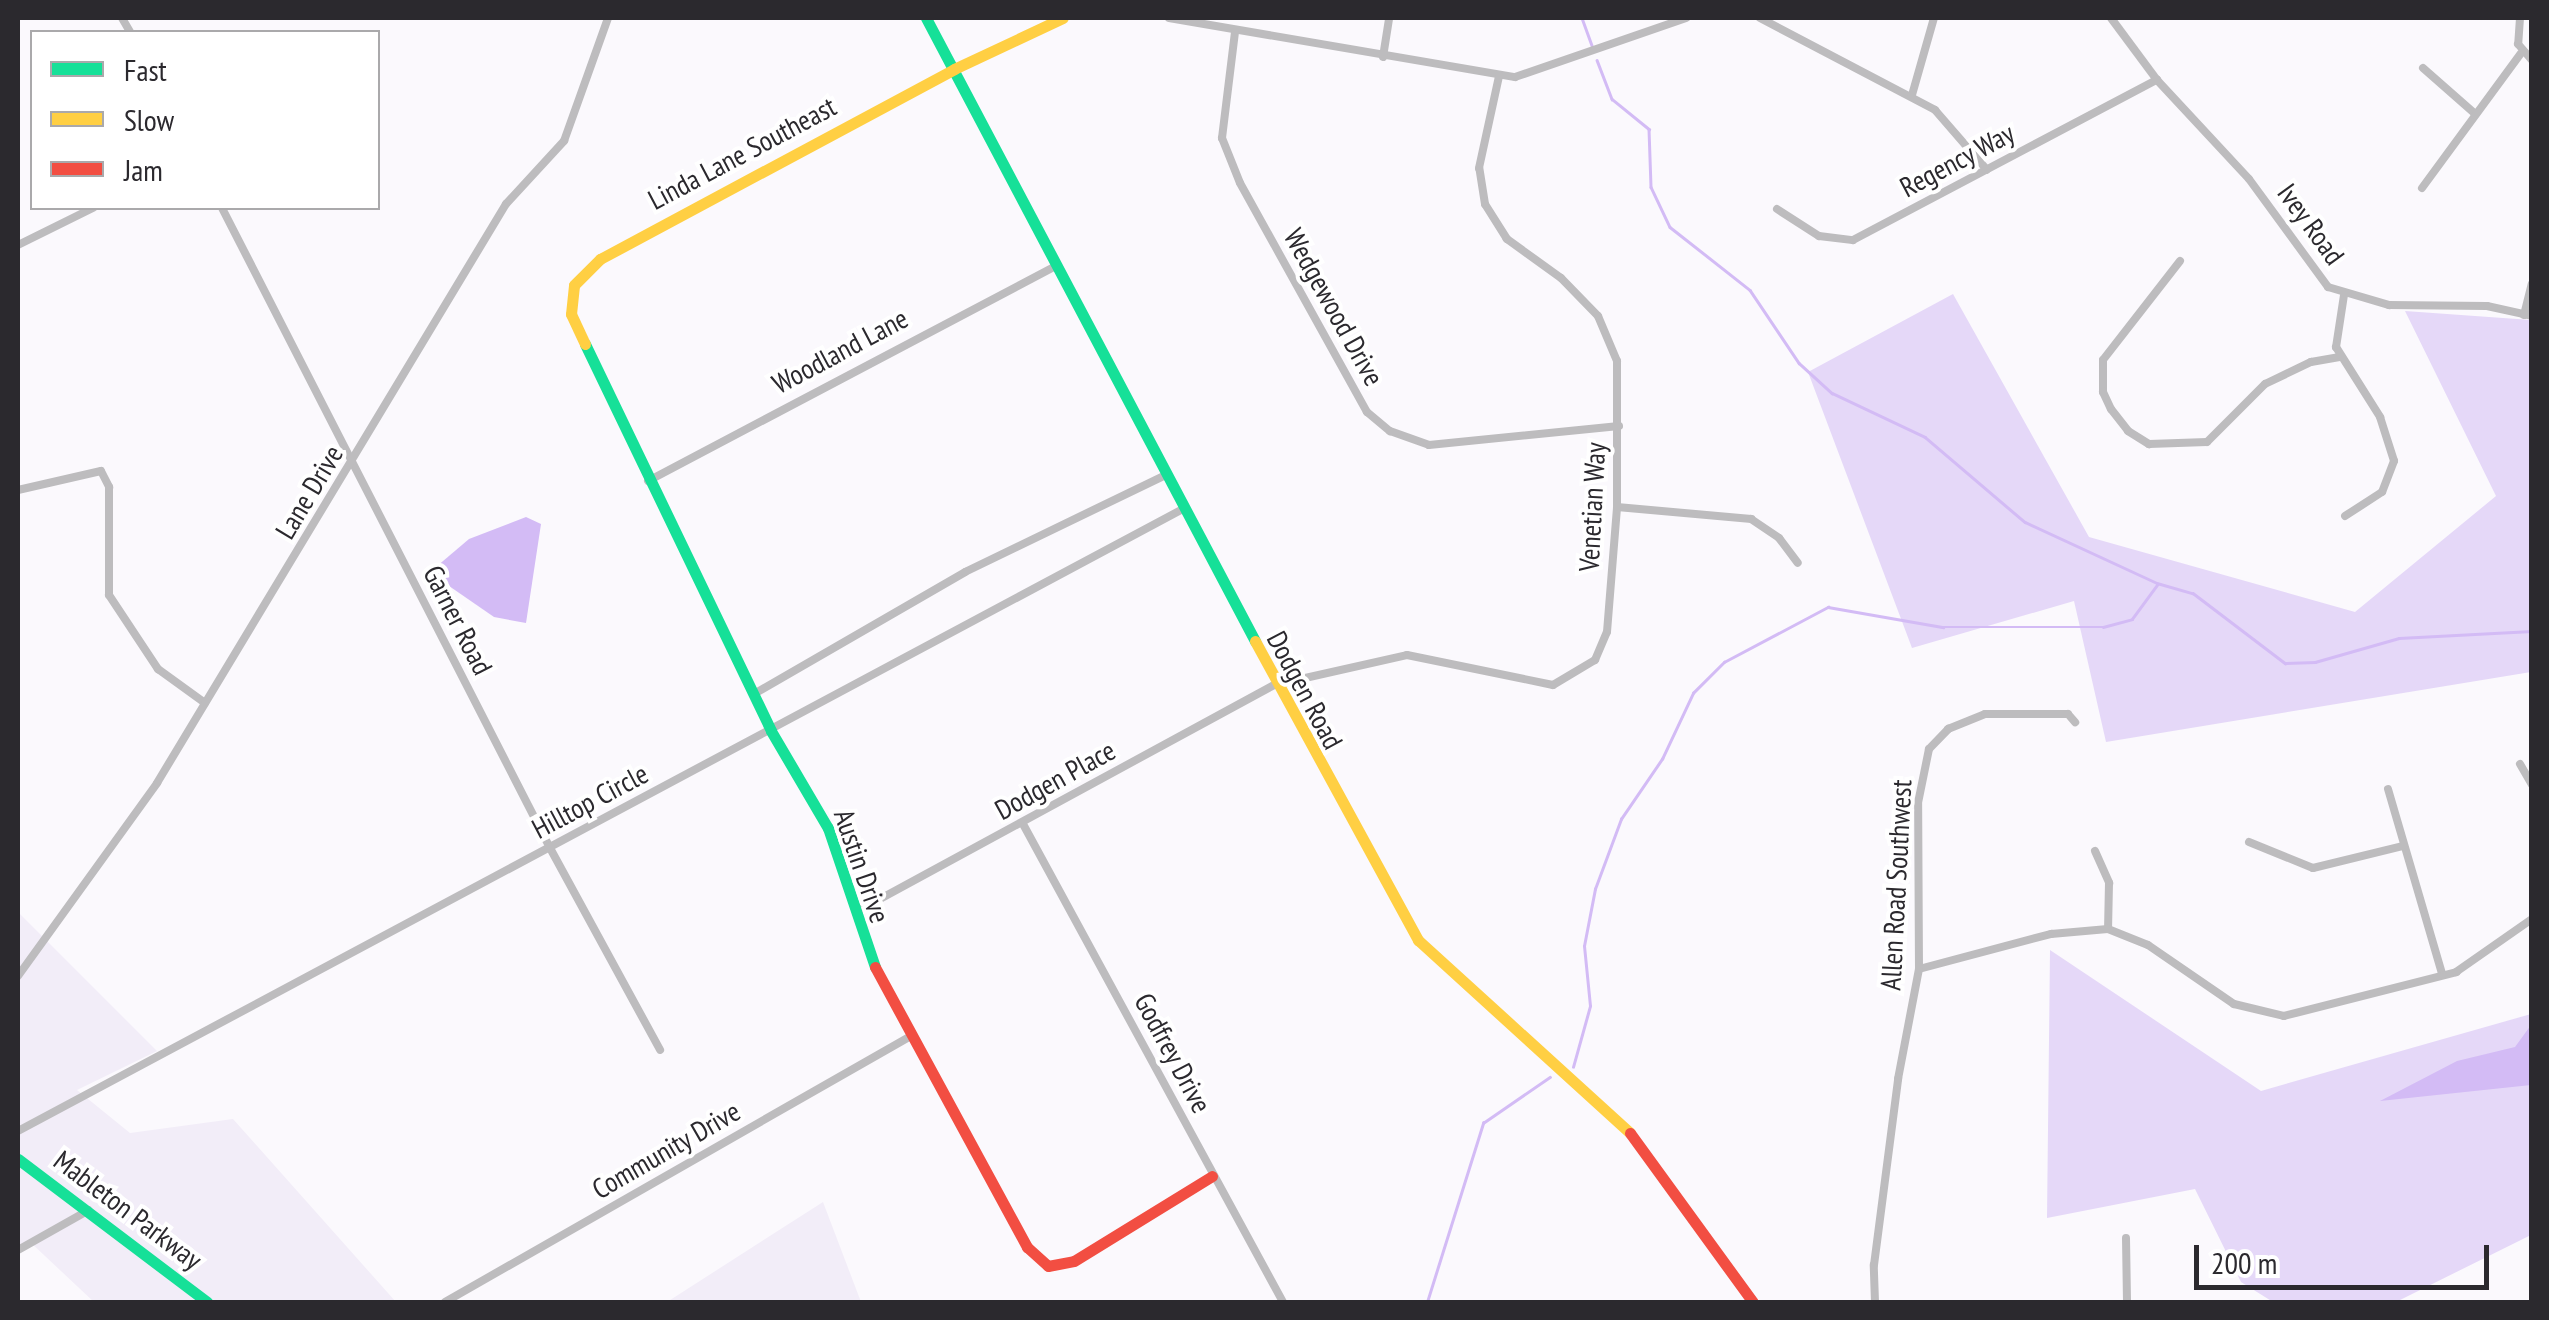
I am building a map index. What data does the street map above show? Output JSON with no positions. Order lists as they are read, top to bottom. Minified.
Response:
{"streets":{"street":["Linda Lane Southeast","Regency Way","Ivey Road","Wedgewood Drive","Woodland Lane","Lane Drive","Venetian Way","Garner Road","Dodgen Road","Dodgen Place","Hilltop Circle","Austin Drive","Allen Road Southwest","Godfrey Drive","Community Drive","Mableton Parkway"]},"crossings":[["Linda Lane Southeast","Dodgen Road"],["Linda Lane Southeast","Austin Drive"],["Regency Way","Ivey Road"],["Wedgewood Drive","Venetian Way"],["Woodland Lane","Dodgen Road"],["Woodland Lane","Austin Drive"],["Lane Drive","Garner Road"],["Venetian Way","Dodgen Road"],["Venetian Way","Dodgen Place"],["Garner Road","Hilltop Circle"],["Dodgen Road","Dodgen Place"],["Dodgen Road","Hilltop Circle"],["Dodgen Place","Austin Drive"],["Dodgen Place","Godfrey Drive"],["Hilltop Circle","Austin Drive"],["Austin Drive","Godfrey Drive"],["Austin Drive","Community Drive"]],"legend":["Fast","Slow","Jam"],"scale_bar":"200 m"}
